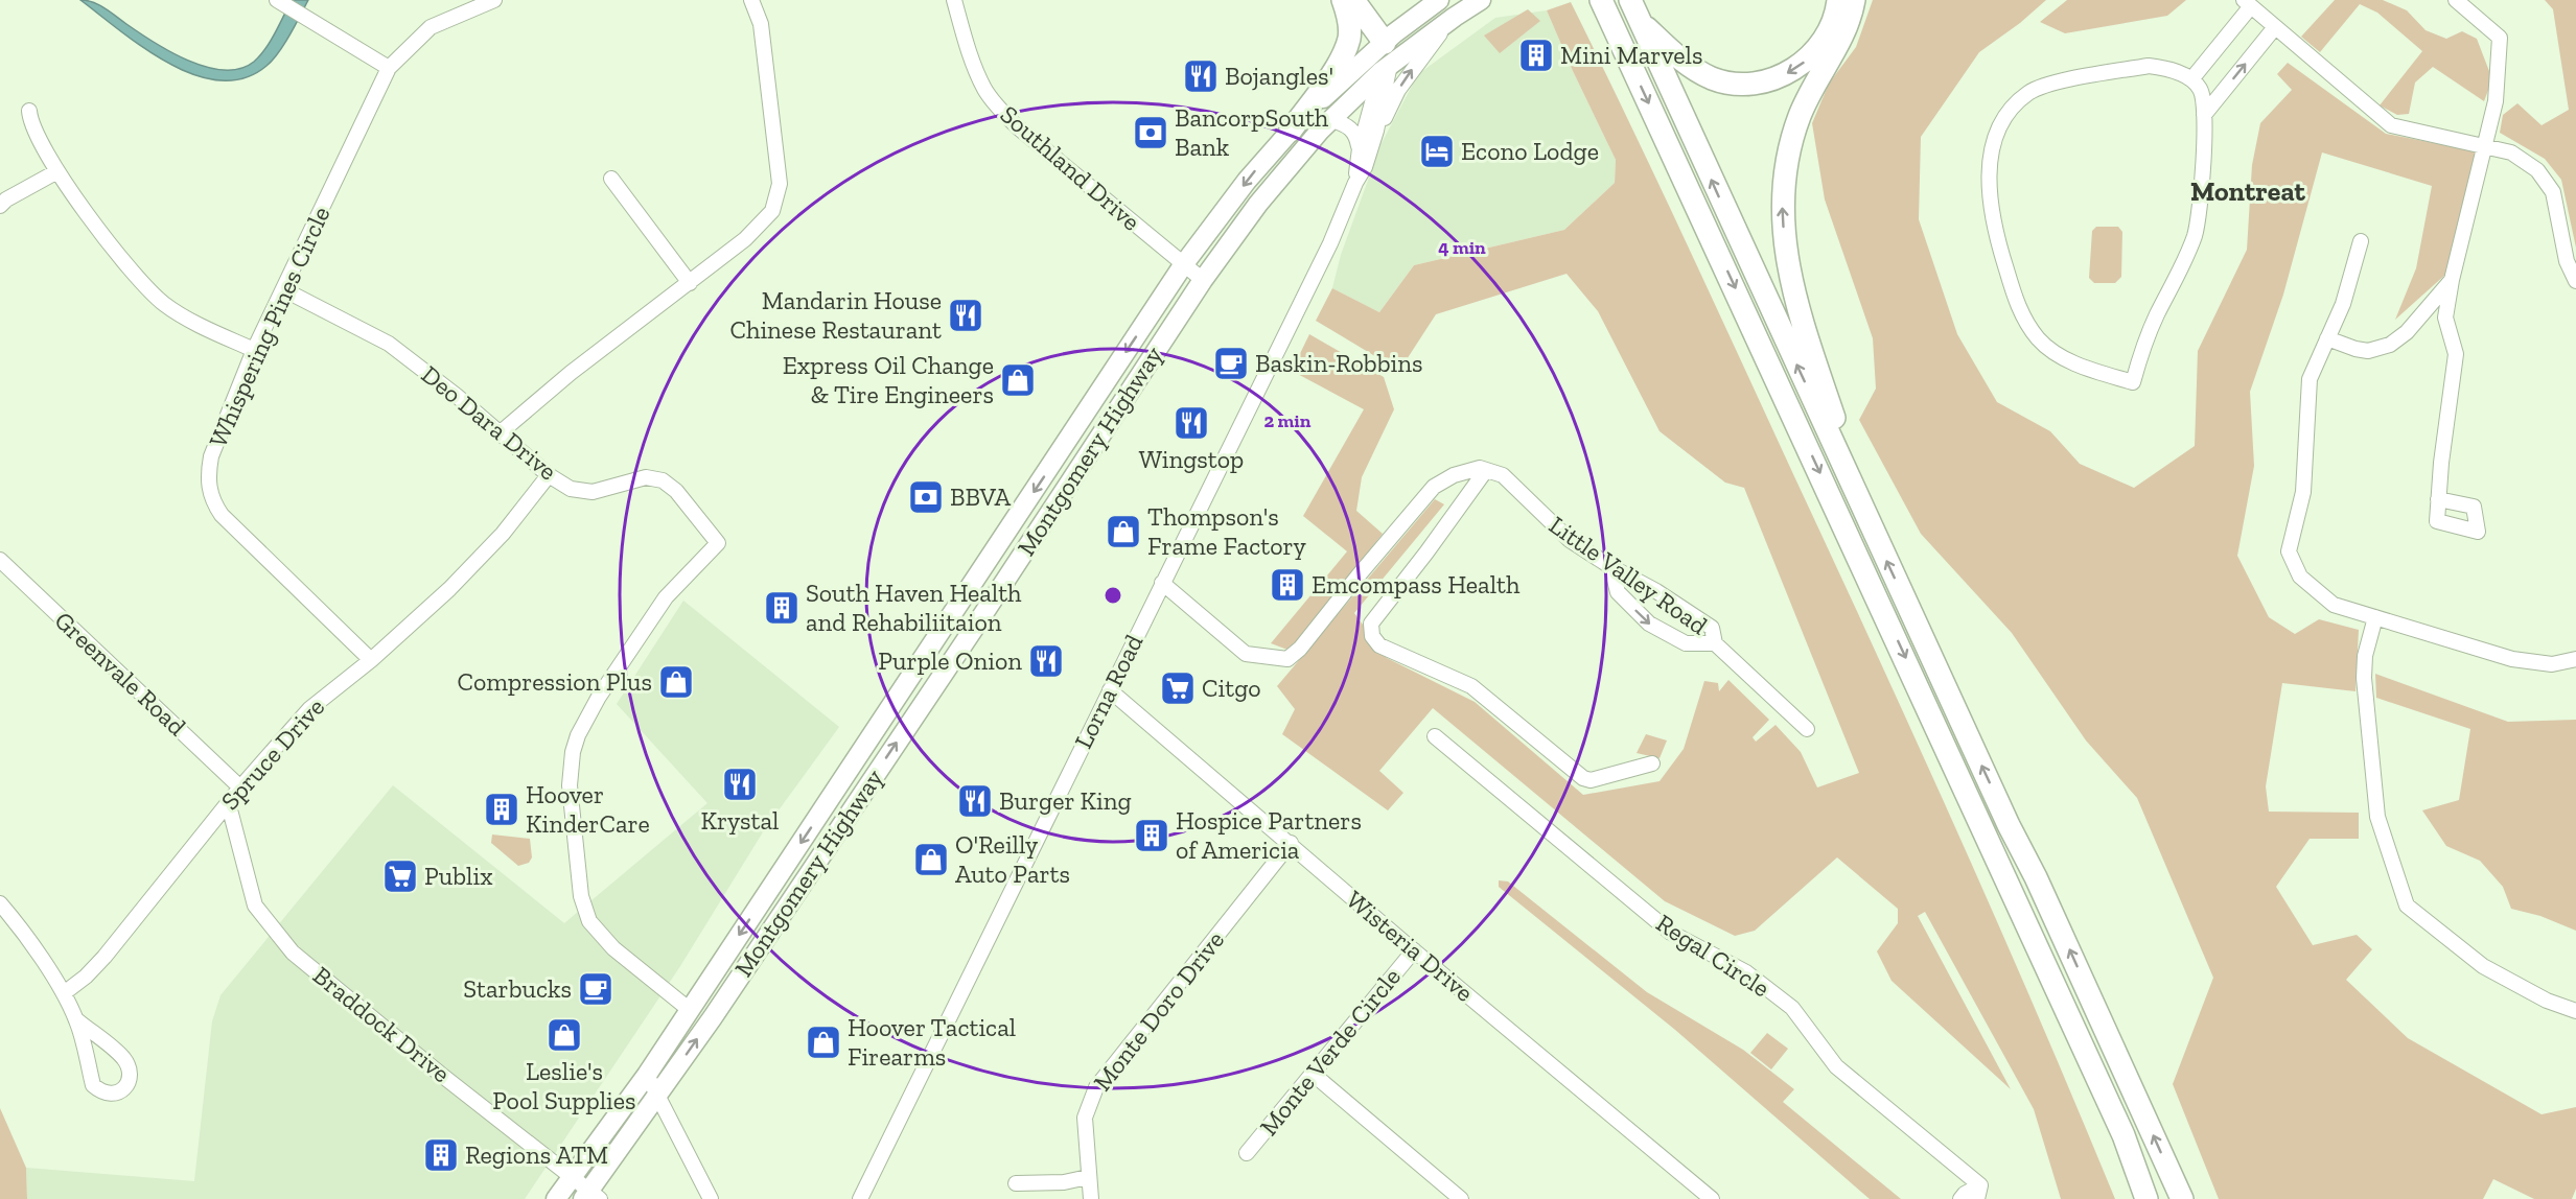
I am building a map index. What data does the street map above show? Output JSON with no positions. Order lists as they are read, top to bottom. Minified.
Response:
{"streets":{"main road":["Montgomery Highway"],"street":["Southland Drive","Whispering Pines Circle","Deo Dara Drive","Little Valley Road","Greenvale Road","Lorna Road","Spruce Drive","Wisteria Drive","Regal Circle","Monte Doro Drive","Braddock Drive","Monte Verde Circle"]},"crossings":[["Southland Drive","Montgomery Highway"],["Whispering Pines Circle","Deo Dara Drive"],["Whispering Pines Circle","Spruce Drive"],["Deo Dara Drive","Montgomery Highway"],["Deo Dara Drive","Spruce Drive"],["Montgomery Highway","Lorna Road"],["Montgomery Highway","Braddock Drive"],["Greenvale Road","Spruce Drive"],["Lorna Road","Wisteria Drive"],["Spruce Drive","Braddock Drive"],["Wisteria Drive","Monte Doro Drive"],["Wisteria Drive","Monte Verde Circle"]],"districts":["Montreat"],"places":{"building":["Mini Marvels","Emcompass Health","South Haven Health and Rehabiliitaion","Hoover KinderCare","Hospice Partners of Americia","Regions ATM"],"restaurant":["Bojangles'","Mandarin House Chinese Restaurant","Wingstop","Purple Onion","Krystal","Burger King"],"bank":["BancorpSouth Bank","BBVA"],"hotel":["Econo Lodge"],"cafe":["Baskin-Robbins","Starbucks"],"shop":["Express Oil Change & Tire Engineers","Thompson's Frame Factory","Compression Plus","O'Reilly Auto Parts","Leslie's Pool Supplies","Hoover Tactical Firearms"],"supermarket":["Citgo","Publix"]},"rings":["4 min","2 min"]}
